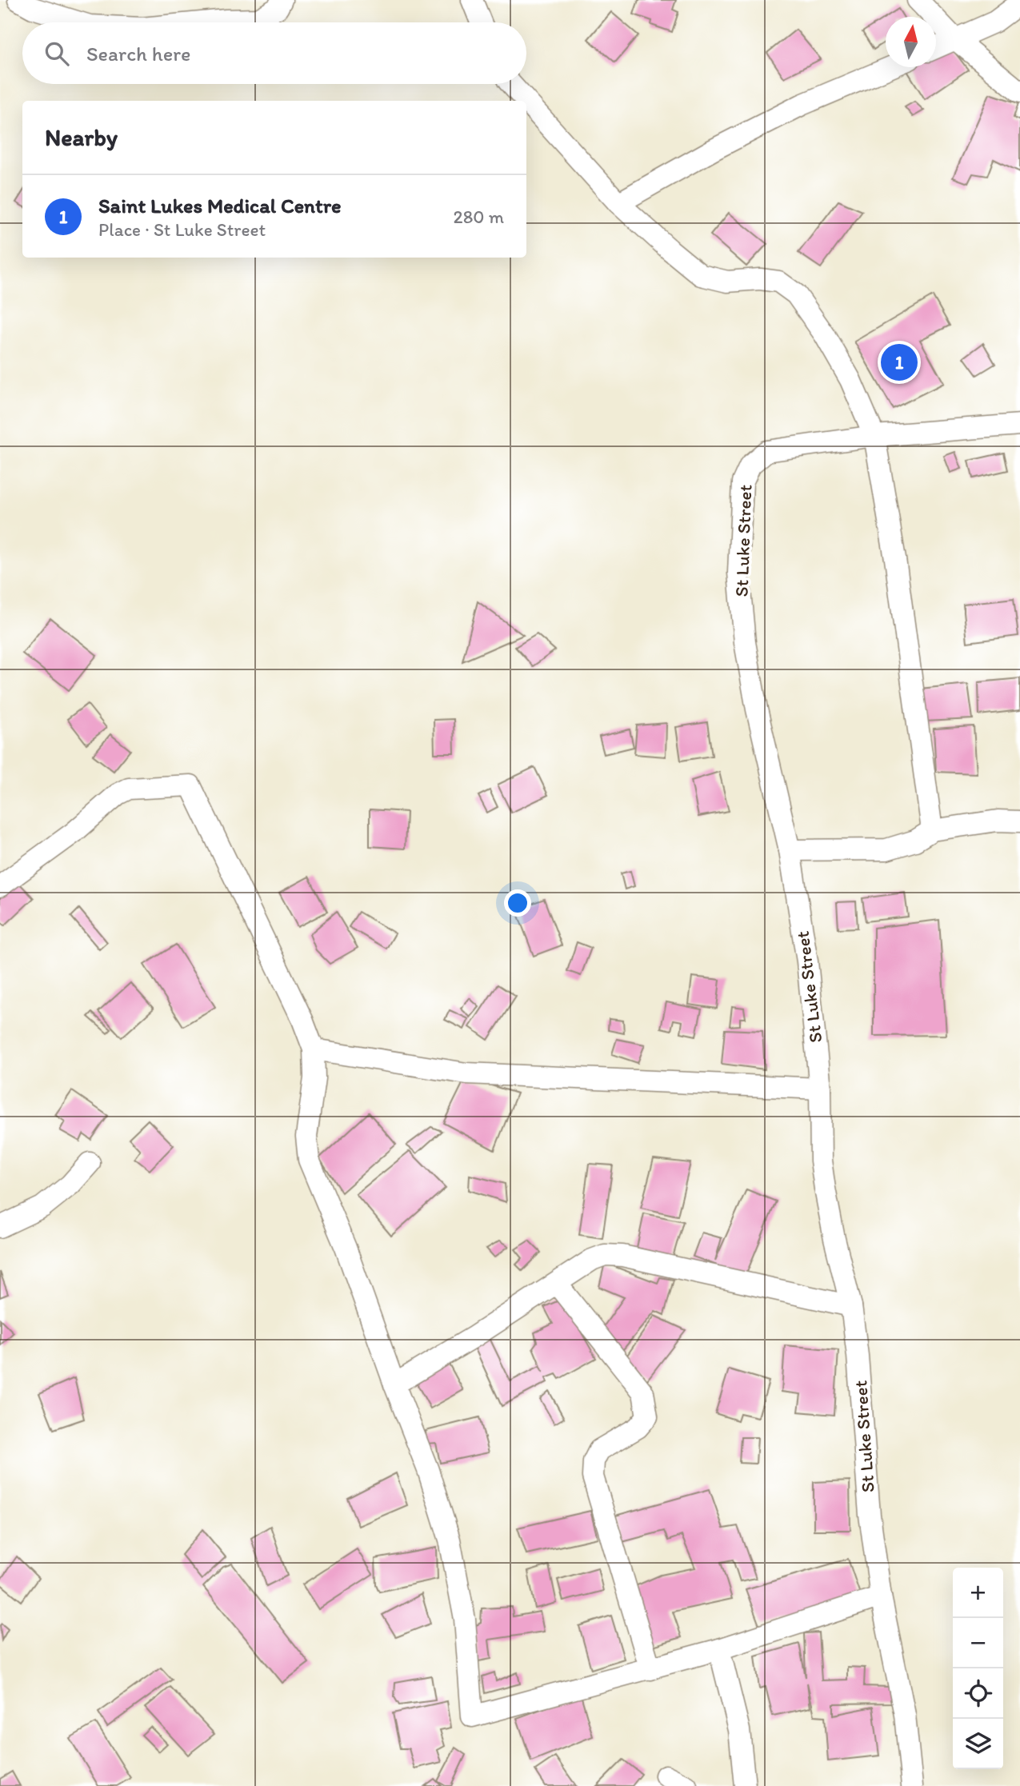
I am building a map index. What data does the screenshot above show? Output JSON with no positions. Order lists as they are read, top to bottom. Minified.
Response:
{"streets":{"street":["St Luke Street"]},"north":"top","page":{"search":"Search here","heading":"Nearby","list":[{"mark":"1","name":"Saint Lukes Medical Centre","note":"Place · St Luke Street","value":"280 m"}],"pins":"1","map_buttons":["+","−"]}}
